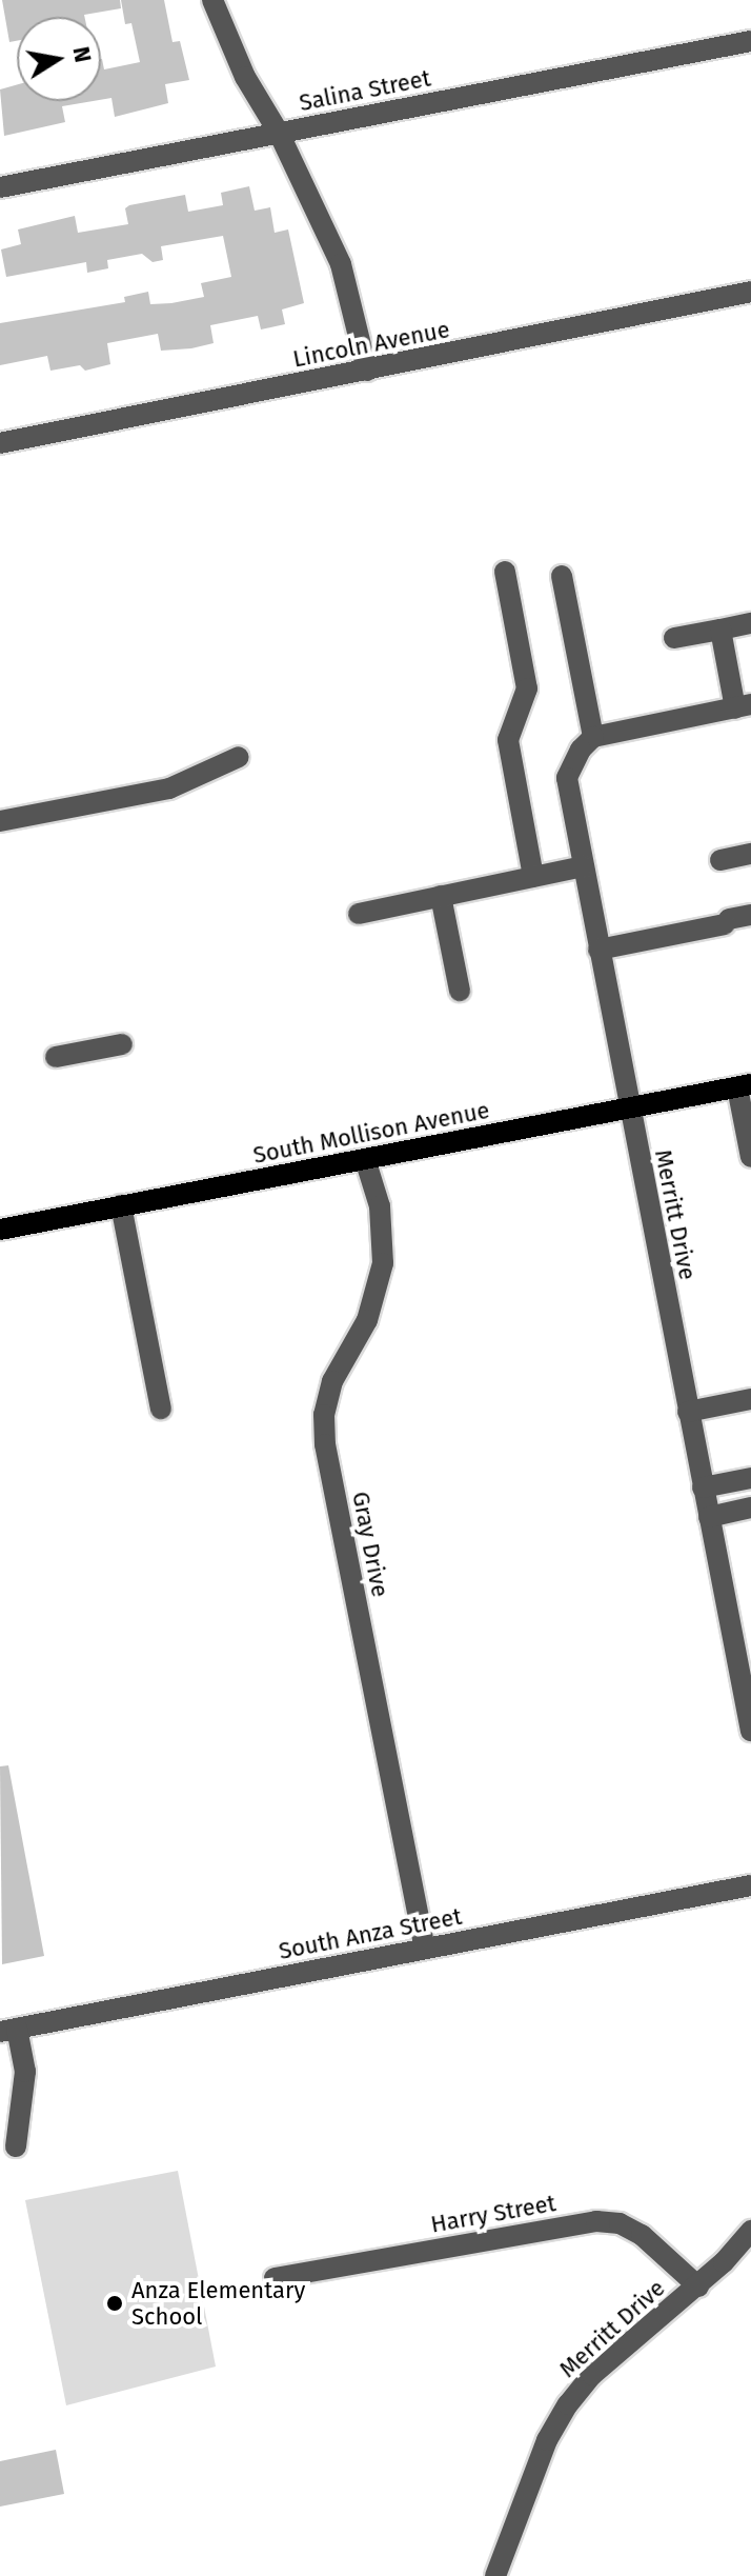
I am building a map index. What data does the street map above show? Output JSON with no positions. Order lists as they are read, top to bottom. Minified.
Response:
{"streets":{"main road":["South Mollison Avenue"],"street":["Salina Street","Lincoln Avenue","Merritt Drive","Gray Drive","South Anza Street","Harry Street"]},"crossings":[["South Mollison Avenue","Merritt Drive"],["South Mollison Avenue","Gray Drive"],["Merritt Drive","Harry Street"],["Gray Drive","South Anza Street"]],"places":["Anza Elementary School"],"north":"right"}
